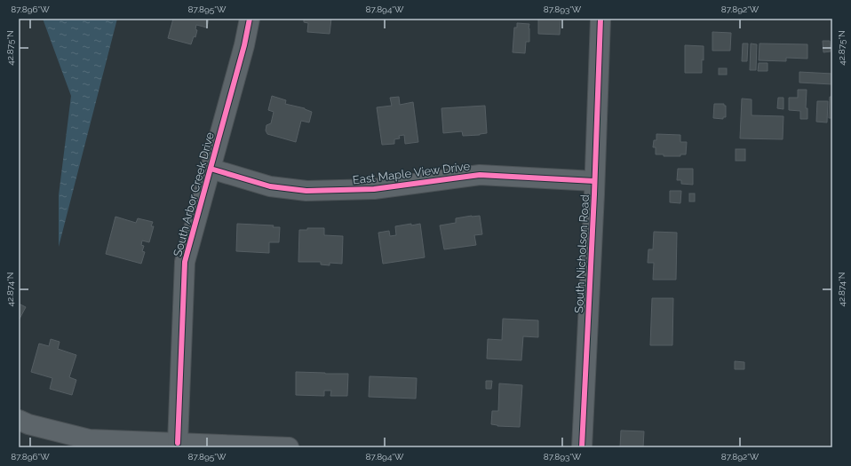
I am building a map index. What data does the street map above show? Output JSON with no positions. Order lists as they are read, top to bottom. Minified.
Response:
{"streets":{"street":["East Maple View Drive","South Arbor Creek Drive","South Nicholson Road"]},"crossings":[["East Maple View Drive","South Arbor Creek Drive"],["East Maple View Drive","South Nicholson Road"]],"coordinates":["87.896°W","87.895°W","87.894°W","87.893°W","87.892°W","42.875°N","42.874°N"]}
